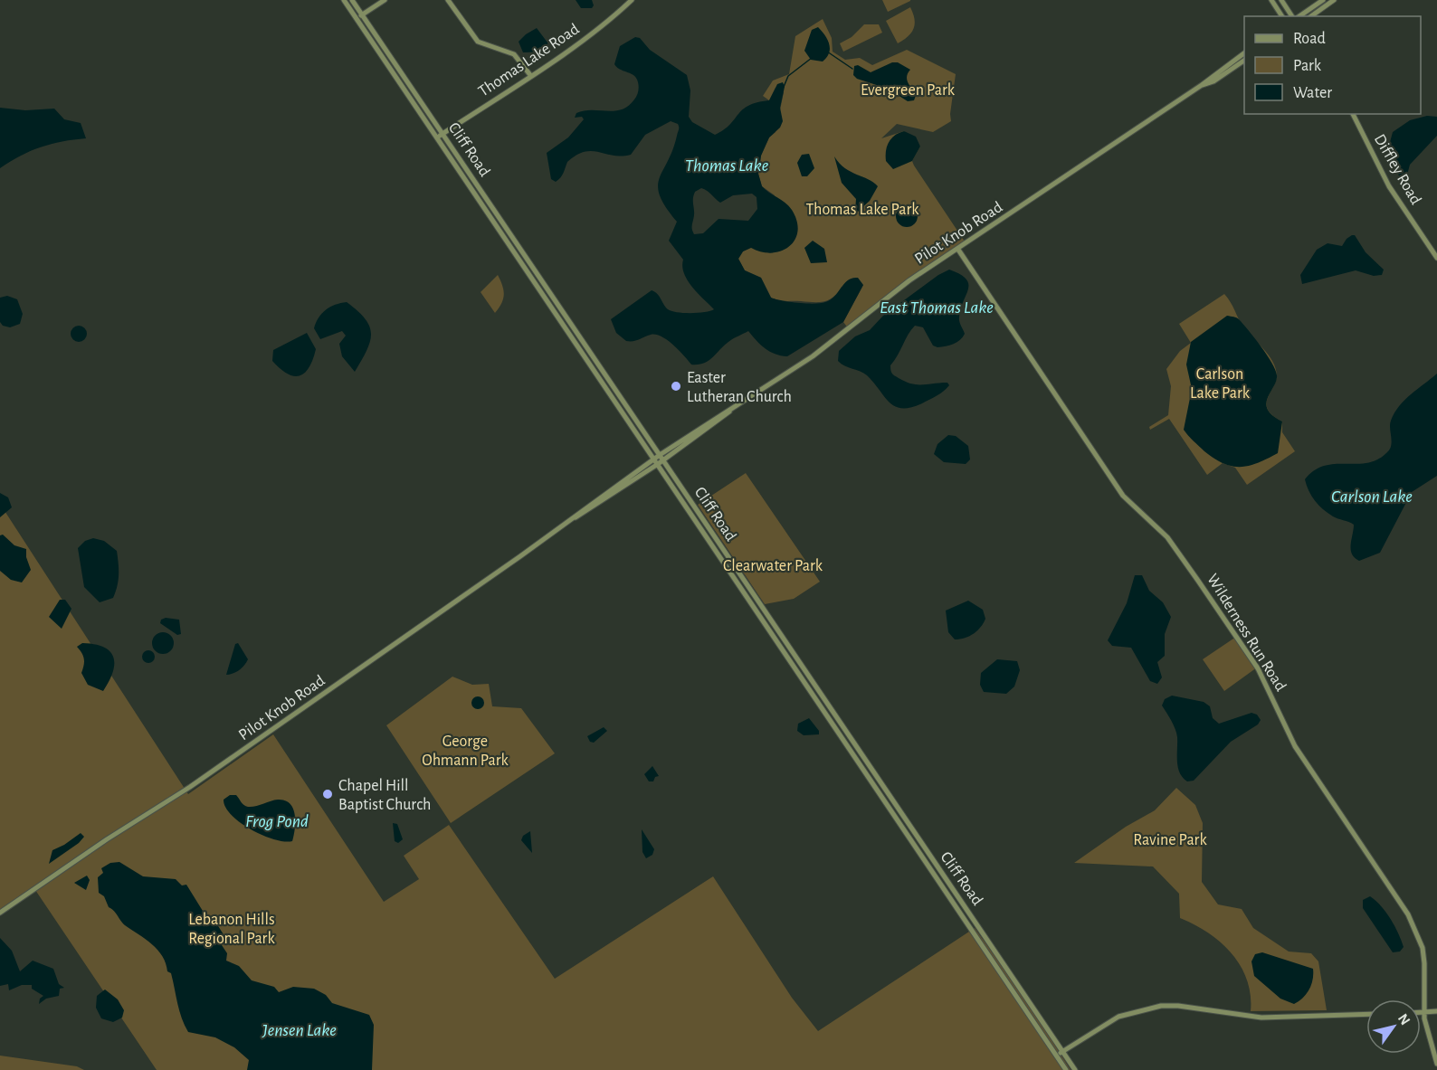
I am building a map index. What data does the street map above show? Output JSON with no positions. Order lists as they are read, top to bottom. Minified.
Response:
{"streets":{"main road":["Thomas Lake Road","Cliff Road","Diffley Road","Pilot Knob Road","Wilderness Run Road"]},"crossings":[["Thomas Lake Road","Cliff Road"],["Cliff Road","Pilot Knob Road"],["Pilot Knob Road","Wilderness Run Road"]],"water":["Thomas Lake","East Thomas Lake","Carlson Lake","Frog Pond","Jensen Lake"],"parks":["Evergreen Park","Thomas Lake Park","Carlson Lake Park","Clearwater Park","George Ohmann Park","Ravine Park","Lebanon Hills Regional Park"],"places":["Easter Lutheran Church","Chapel Hill Baptist Church"],"legend":["Road","Park","Water"],"north":"top right"}
